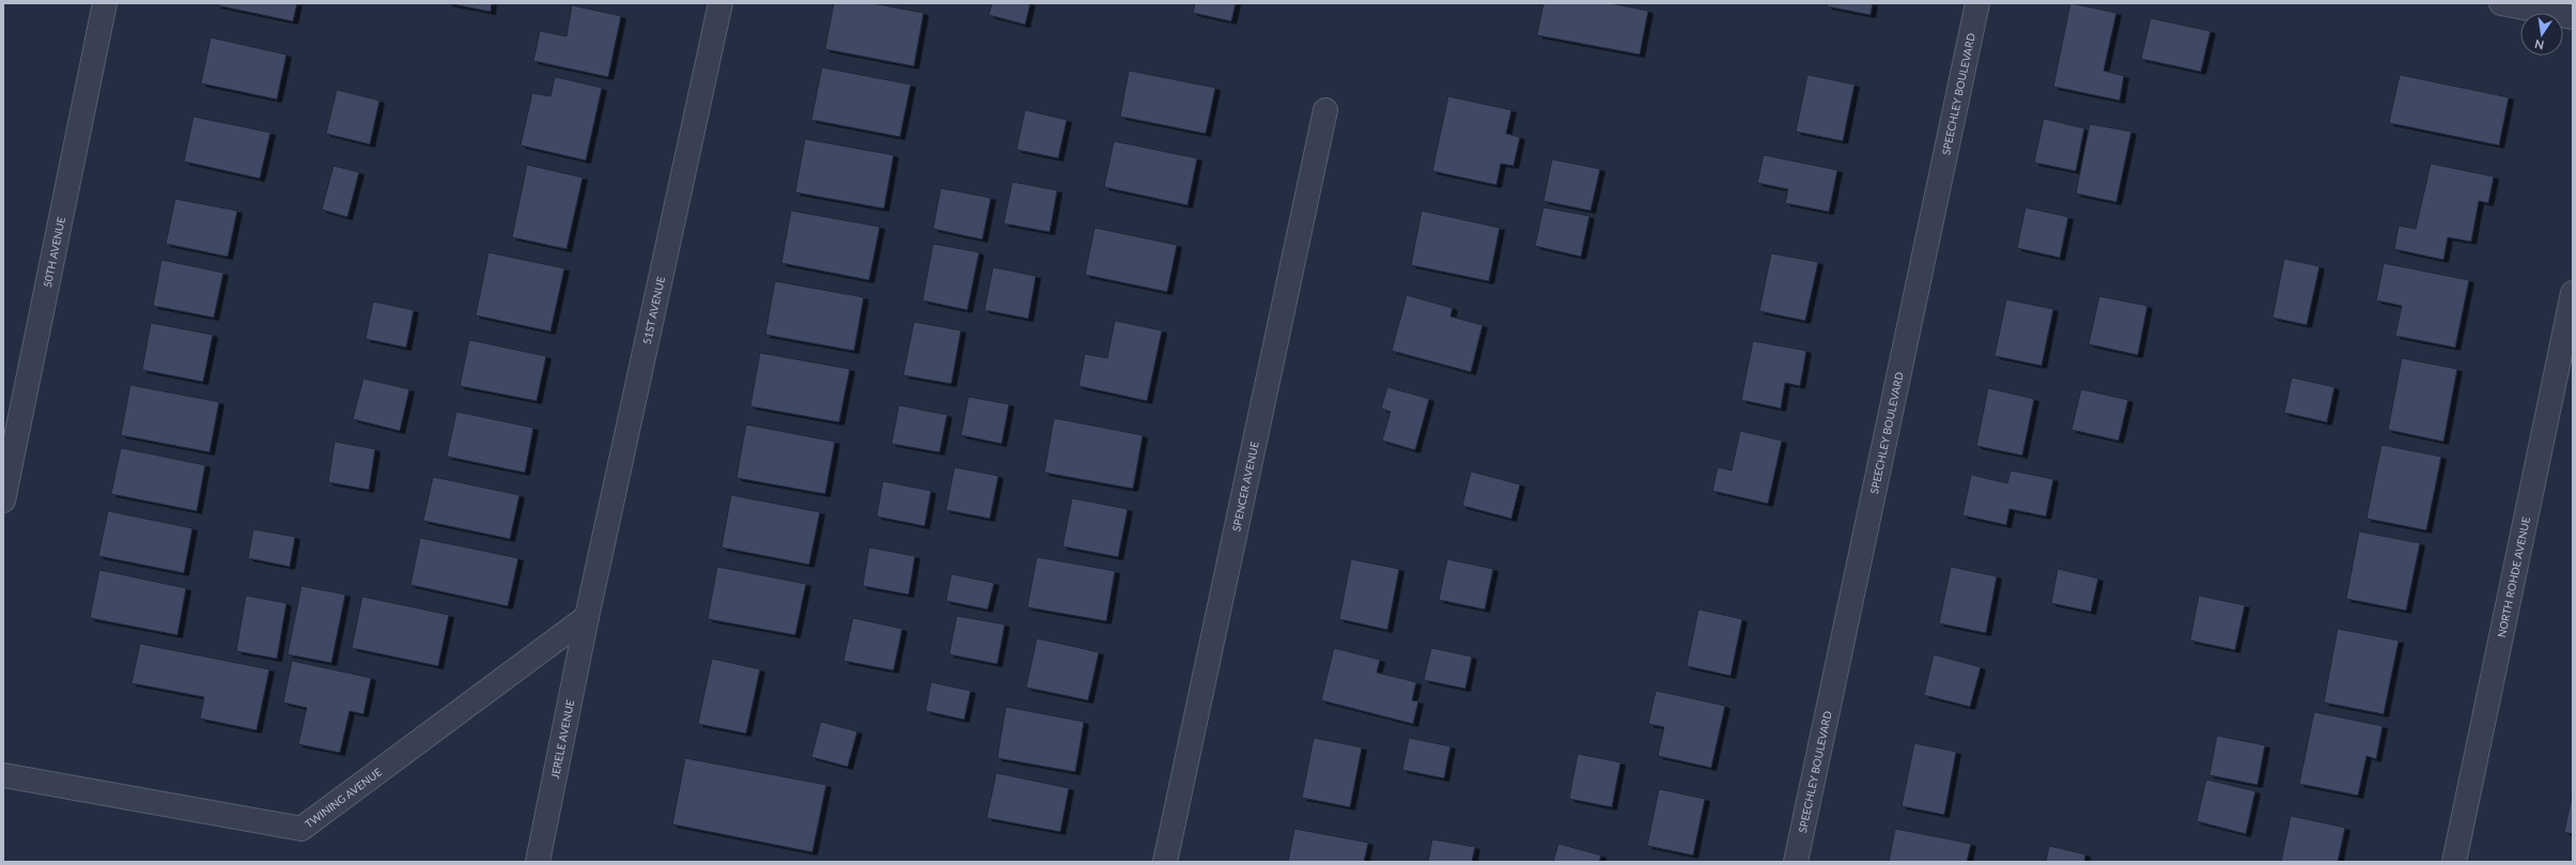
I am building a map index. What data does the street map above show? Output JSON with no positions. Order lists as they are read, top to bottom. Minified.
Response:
{"streets":{"street":["SPEECHLEY BOULEVARD","50TH AVENUE","51ST AVENUE","SPENCER AVENUE","NORTH ROHDE AVENUE","JERELE AVENUE","TWINING AVENUE"]},"crossings":[["51ST AVENUE","JERELE AVENUE"],["51ST AVENUE","TWINING AVENUE"],["JERELE AVENUE","TWINING AVENUE"]],"north":"bottom"}
